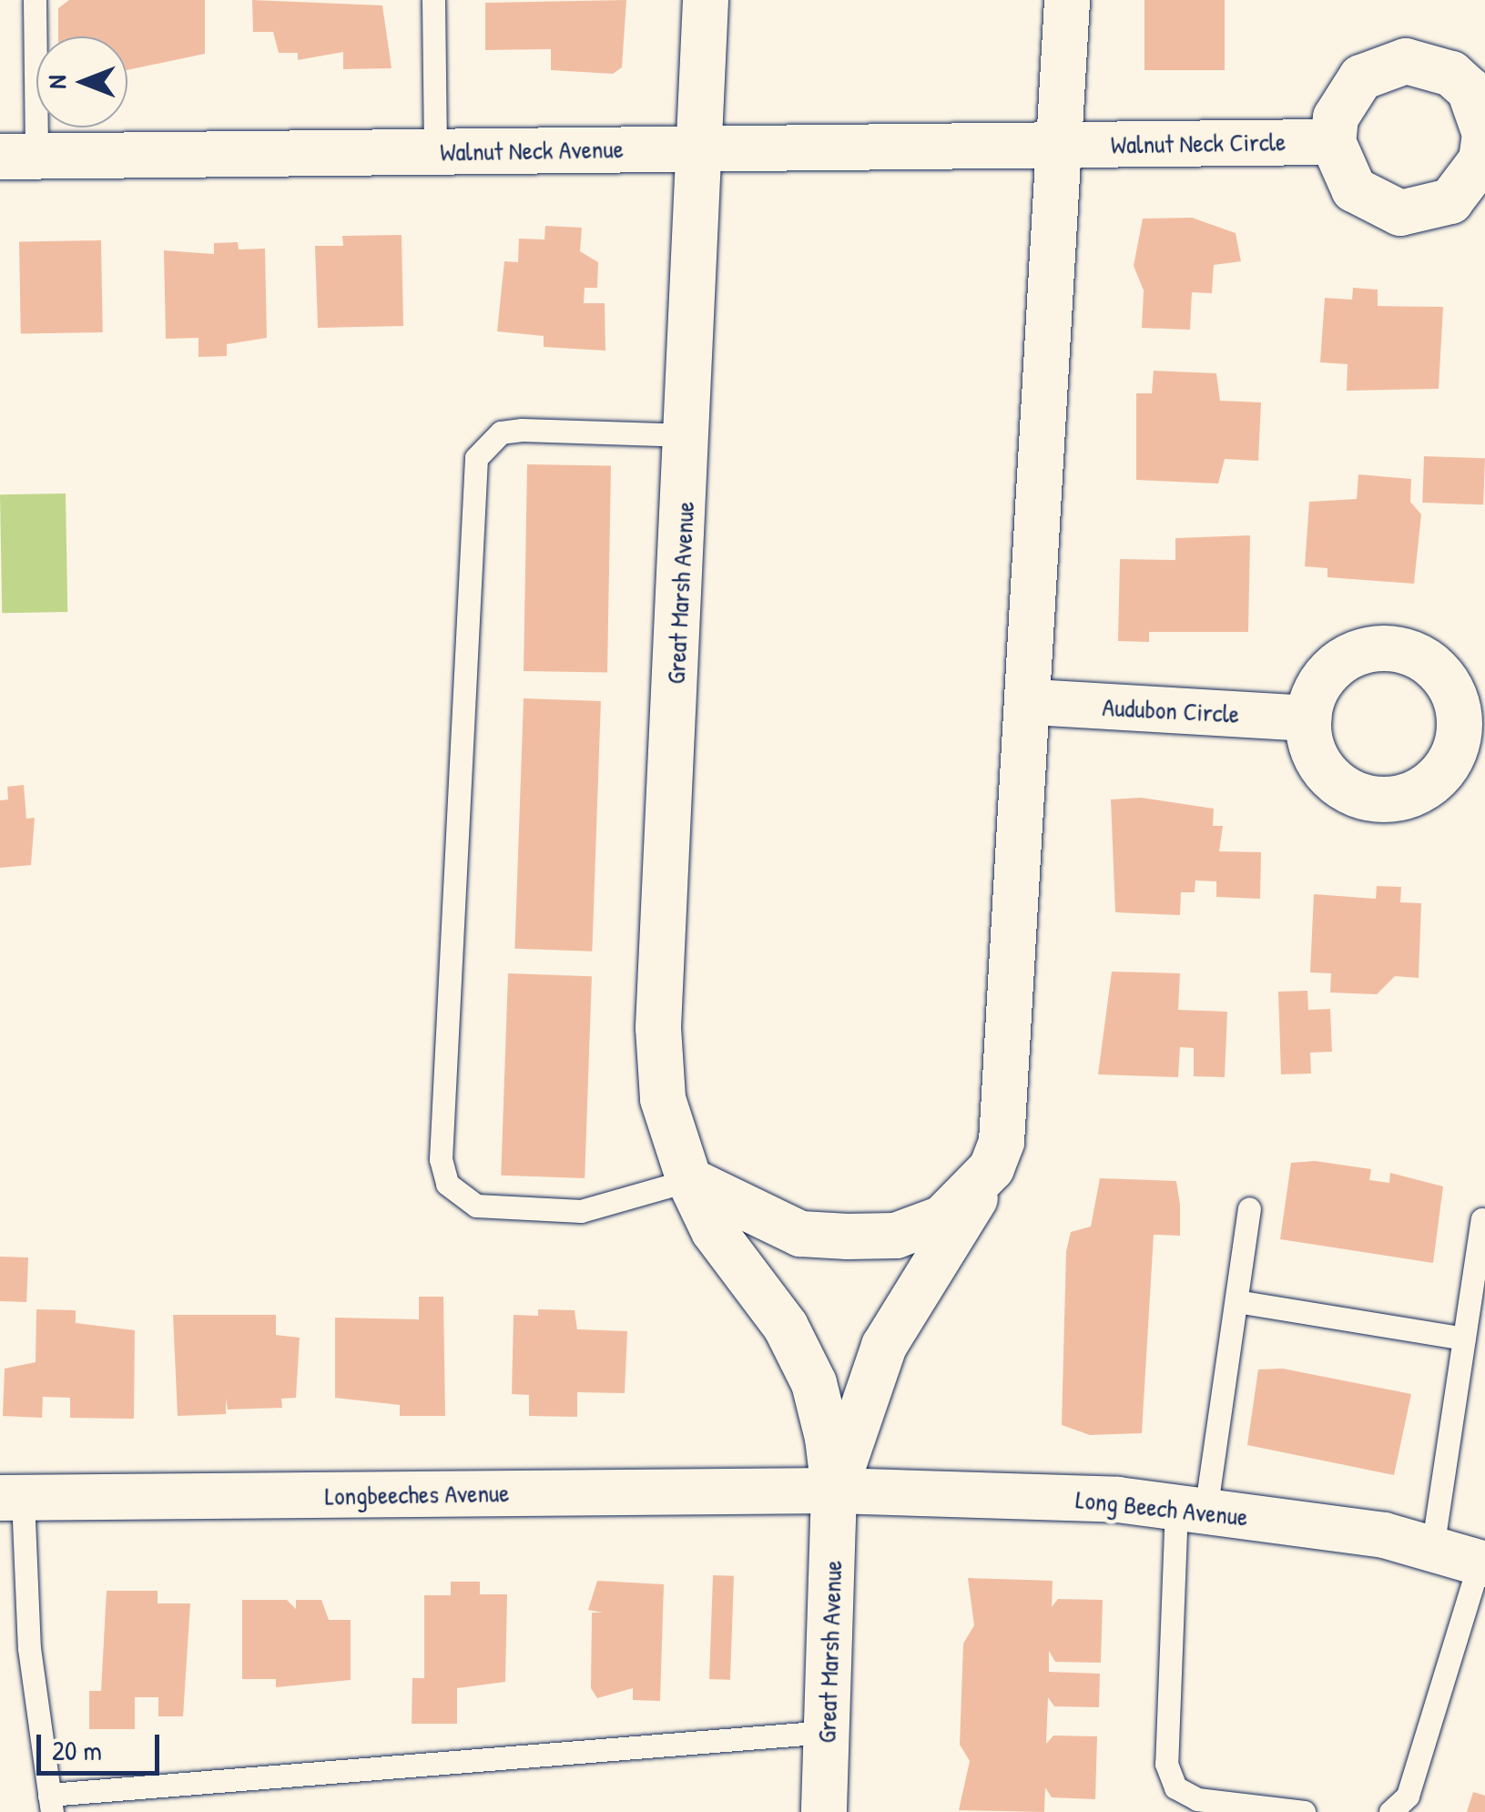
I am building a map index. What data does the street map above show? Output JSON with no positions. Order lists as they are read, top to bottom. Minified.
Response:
{"streets":{"street":["Walnut Neck Circle","Walnut Neck Avenue","Great Marsh Avenue","Audubon Circle","Longbeeches Avenue","Long Beech Avenue"]},"crossings":[["Walnut Neck Circle","Walnut Neck Avenue"],["Walnut Neck Circle","Great Marsh Avenue"],["Walnut Neck Avenue","Great Marsh Avenue"],["Great Marsh Avenue","Audubon Circle"],["Great Marsh Avenue","Longbeeches Avenue"],["Great Marsh Avenue","Long Beech Avenue"],["Longbeeches Avenue","Long Beech Avenue"]],"scale_bar":"20 m","north":"left"}
